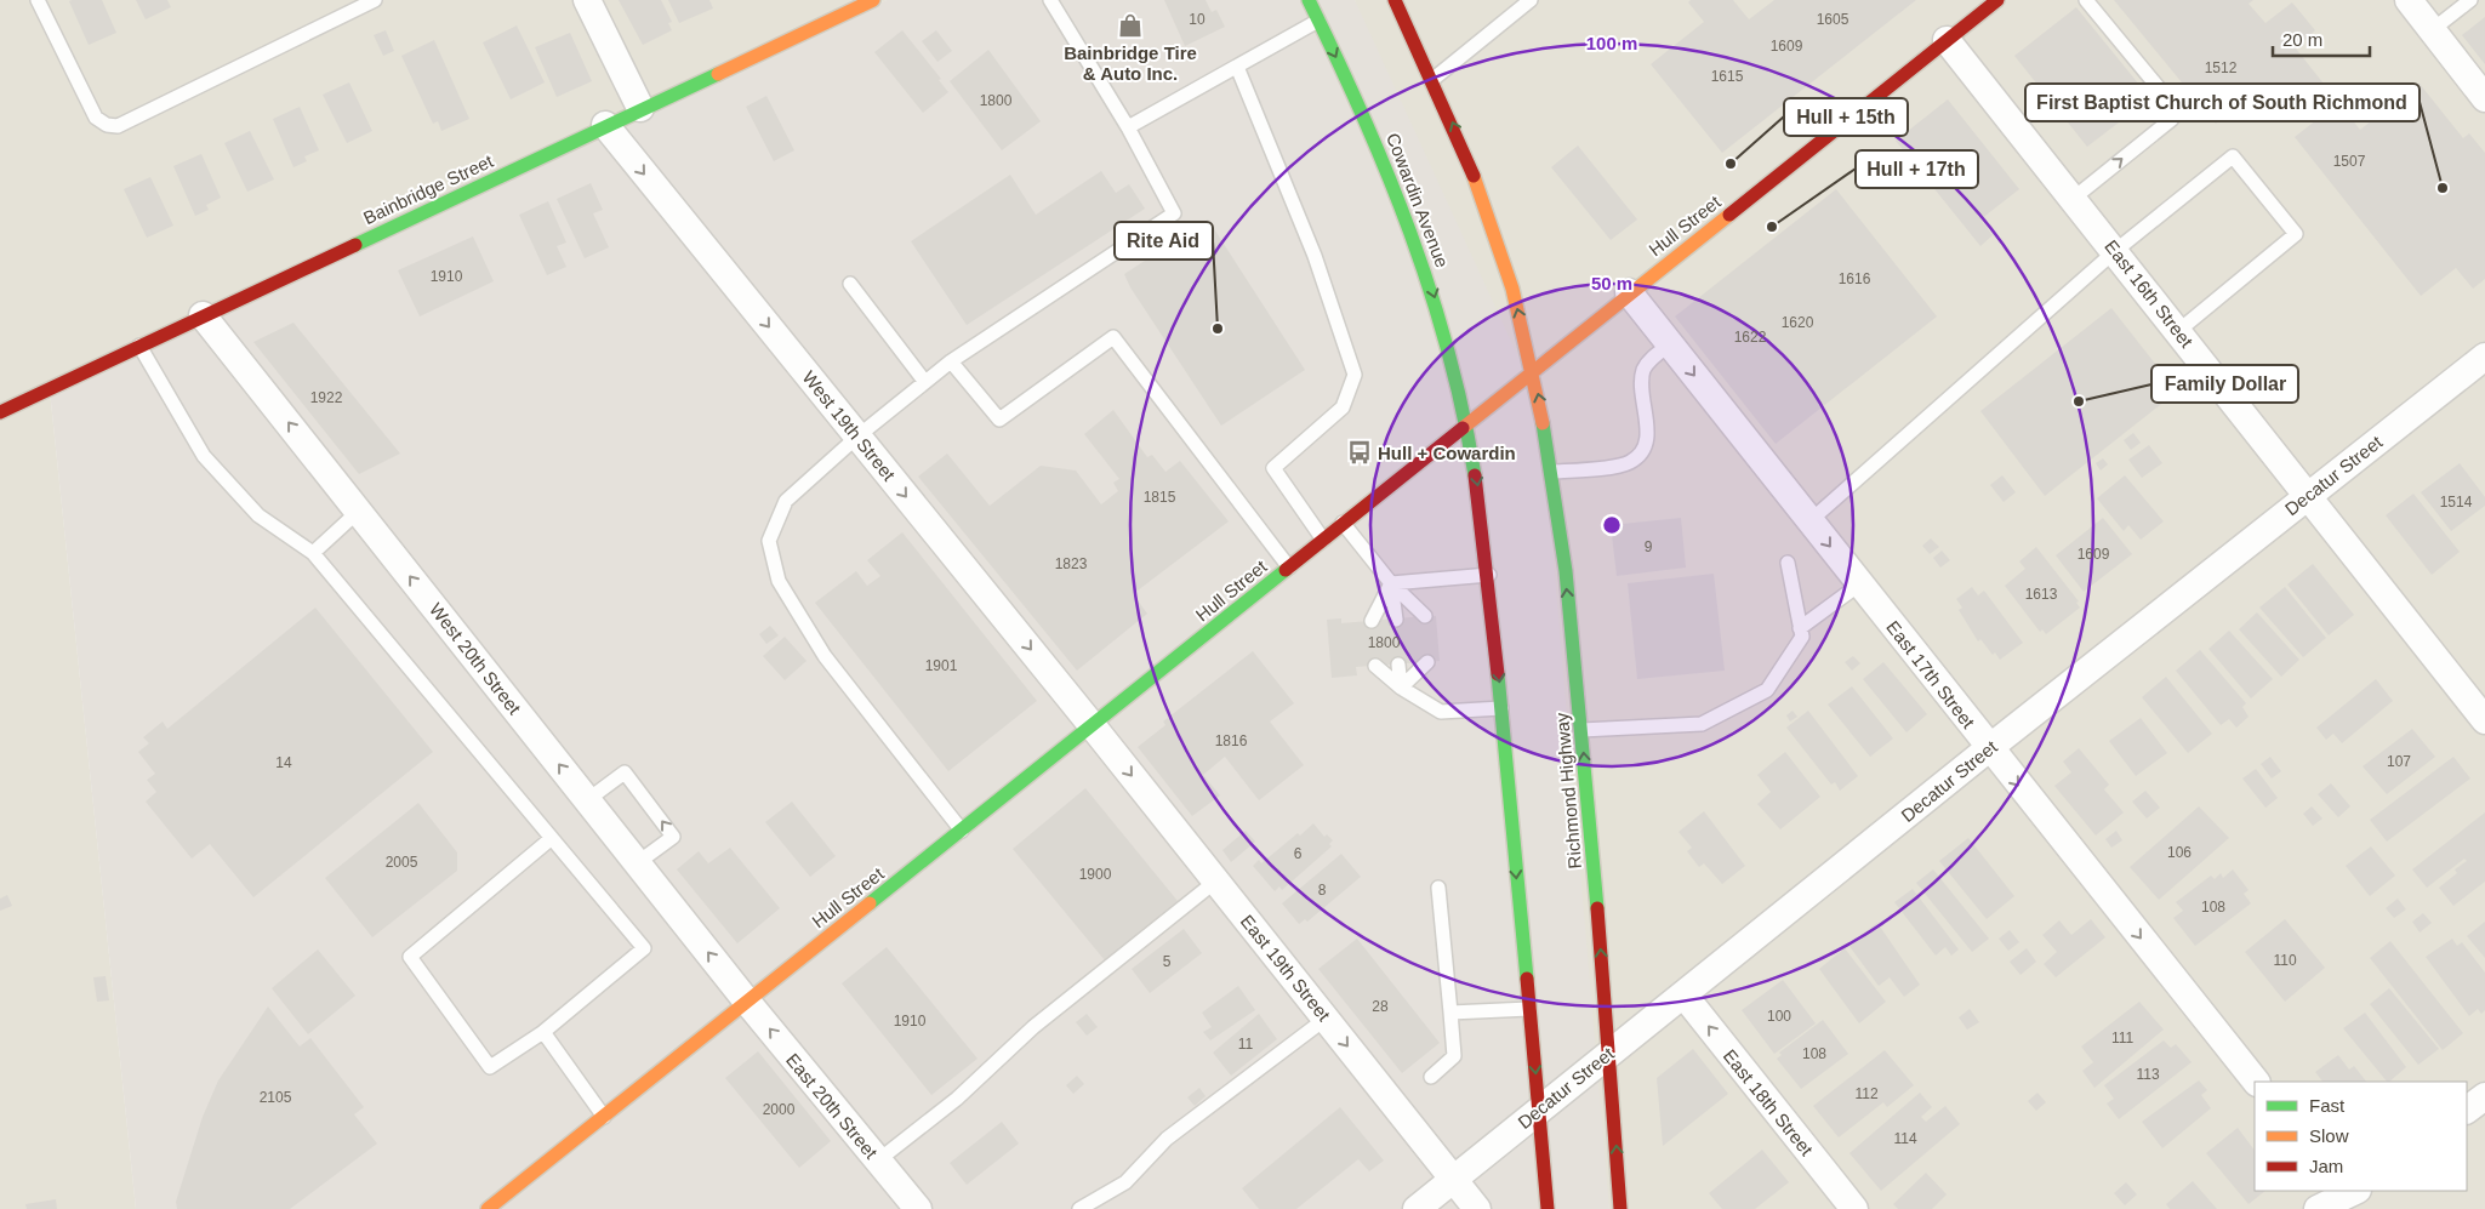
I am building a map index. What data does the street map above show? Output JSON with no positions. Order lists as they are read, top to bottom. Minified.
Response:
{"streets":{"main road":["Bainbridge Street","Cowardin Avenue","Hull Street","Richmond Highway"],"street":["East 16th Street","West 19th Street","Decatur Street","West 20th Street","East 17th Street","East 19th Street","East 18th Street","East 20th Street"]},"crossings":[["Bainbridge Street","West 19th Street"],["Bainbridge Street","West 20th Street"],["Cowardin Avenue","Hull Street"],["Hull Street","East 16th Street"],["Hull Street","West 19th Street"],["Hull Street","West 20th Street"],["Hull Street","East 17th Street"],["Hull Street","Richmond Highway"],["Hull Street","East 19th Street"],["Hull Street","East 20th Street"],["East 16th Street","Decatur Street"],["West 19th Street","East 19th Street"],["Decatur Street","East 17th Street"],["Decatur Street","Richmond Highway"],["Decatur Street","East 19th Street"],["Decatur Street","East 18th Street"],["West 20th Street","East 20th Street"]],"one_way":["West 19th Street","West 20th Street","East 17th Street","East 19th Street","East 18th Street","East 20th Street"],"places":{"shop":["Bainbridge Tire & Auto Inc."],"other":["Hull + 15th","First Baptist Church of South Richmond","Hull + 17th","Rite Aid","Family Dollar"],"bus stop":["Hull + Cowardin"]},"house_numbers":["10","1605","1609","1512","1615","1800","1507","1910","1616","1620","1622","1922","1815","1514","9","1609","1823","1613","1800","1901","1816","107","14","106","6","2005","1900","8","108","110","5","28","100","1910","111","11","108","113","112","2105","2000","114"],"legend":["Fast","Slow","Jam"],"scale_bar":"20 m","rings":["100 m","50 m"]}
